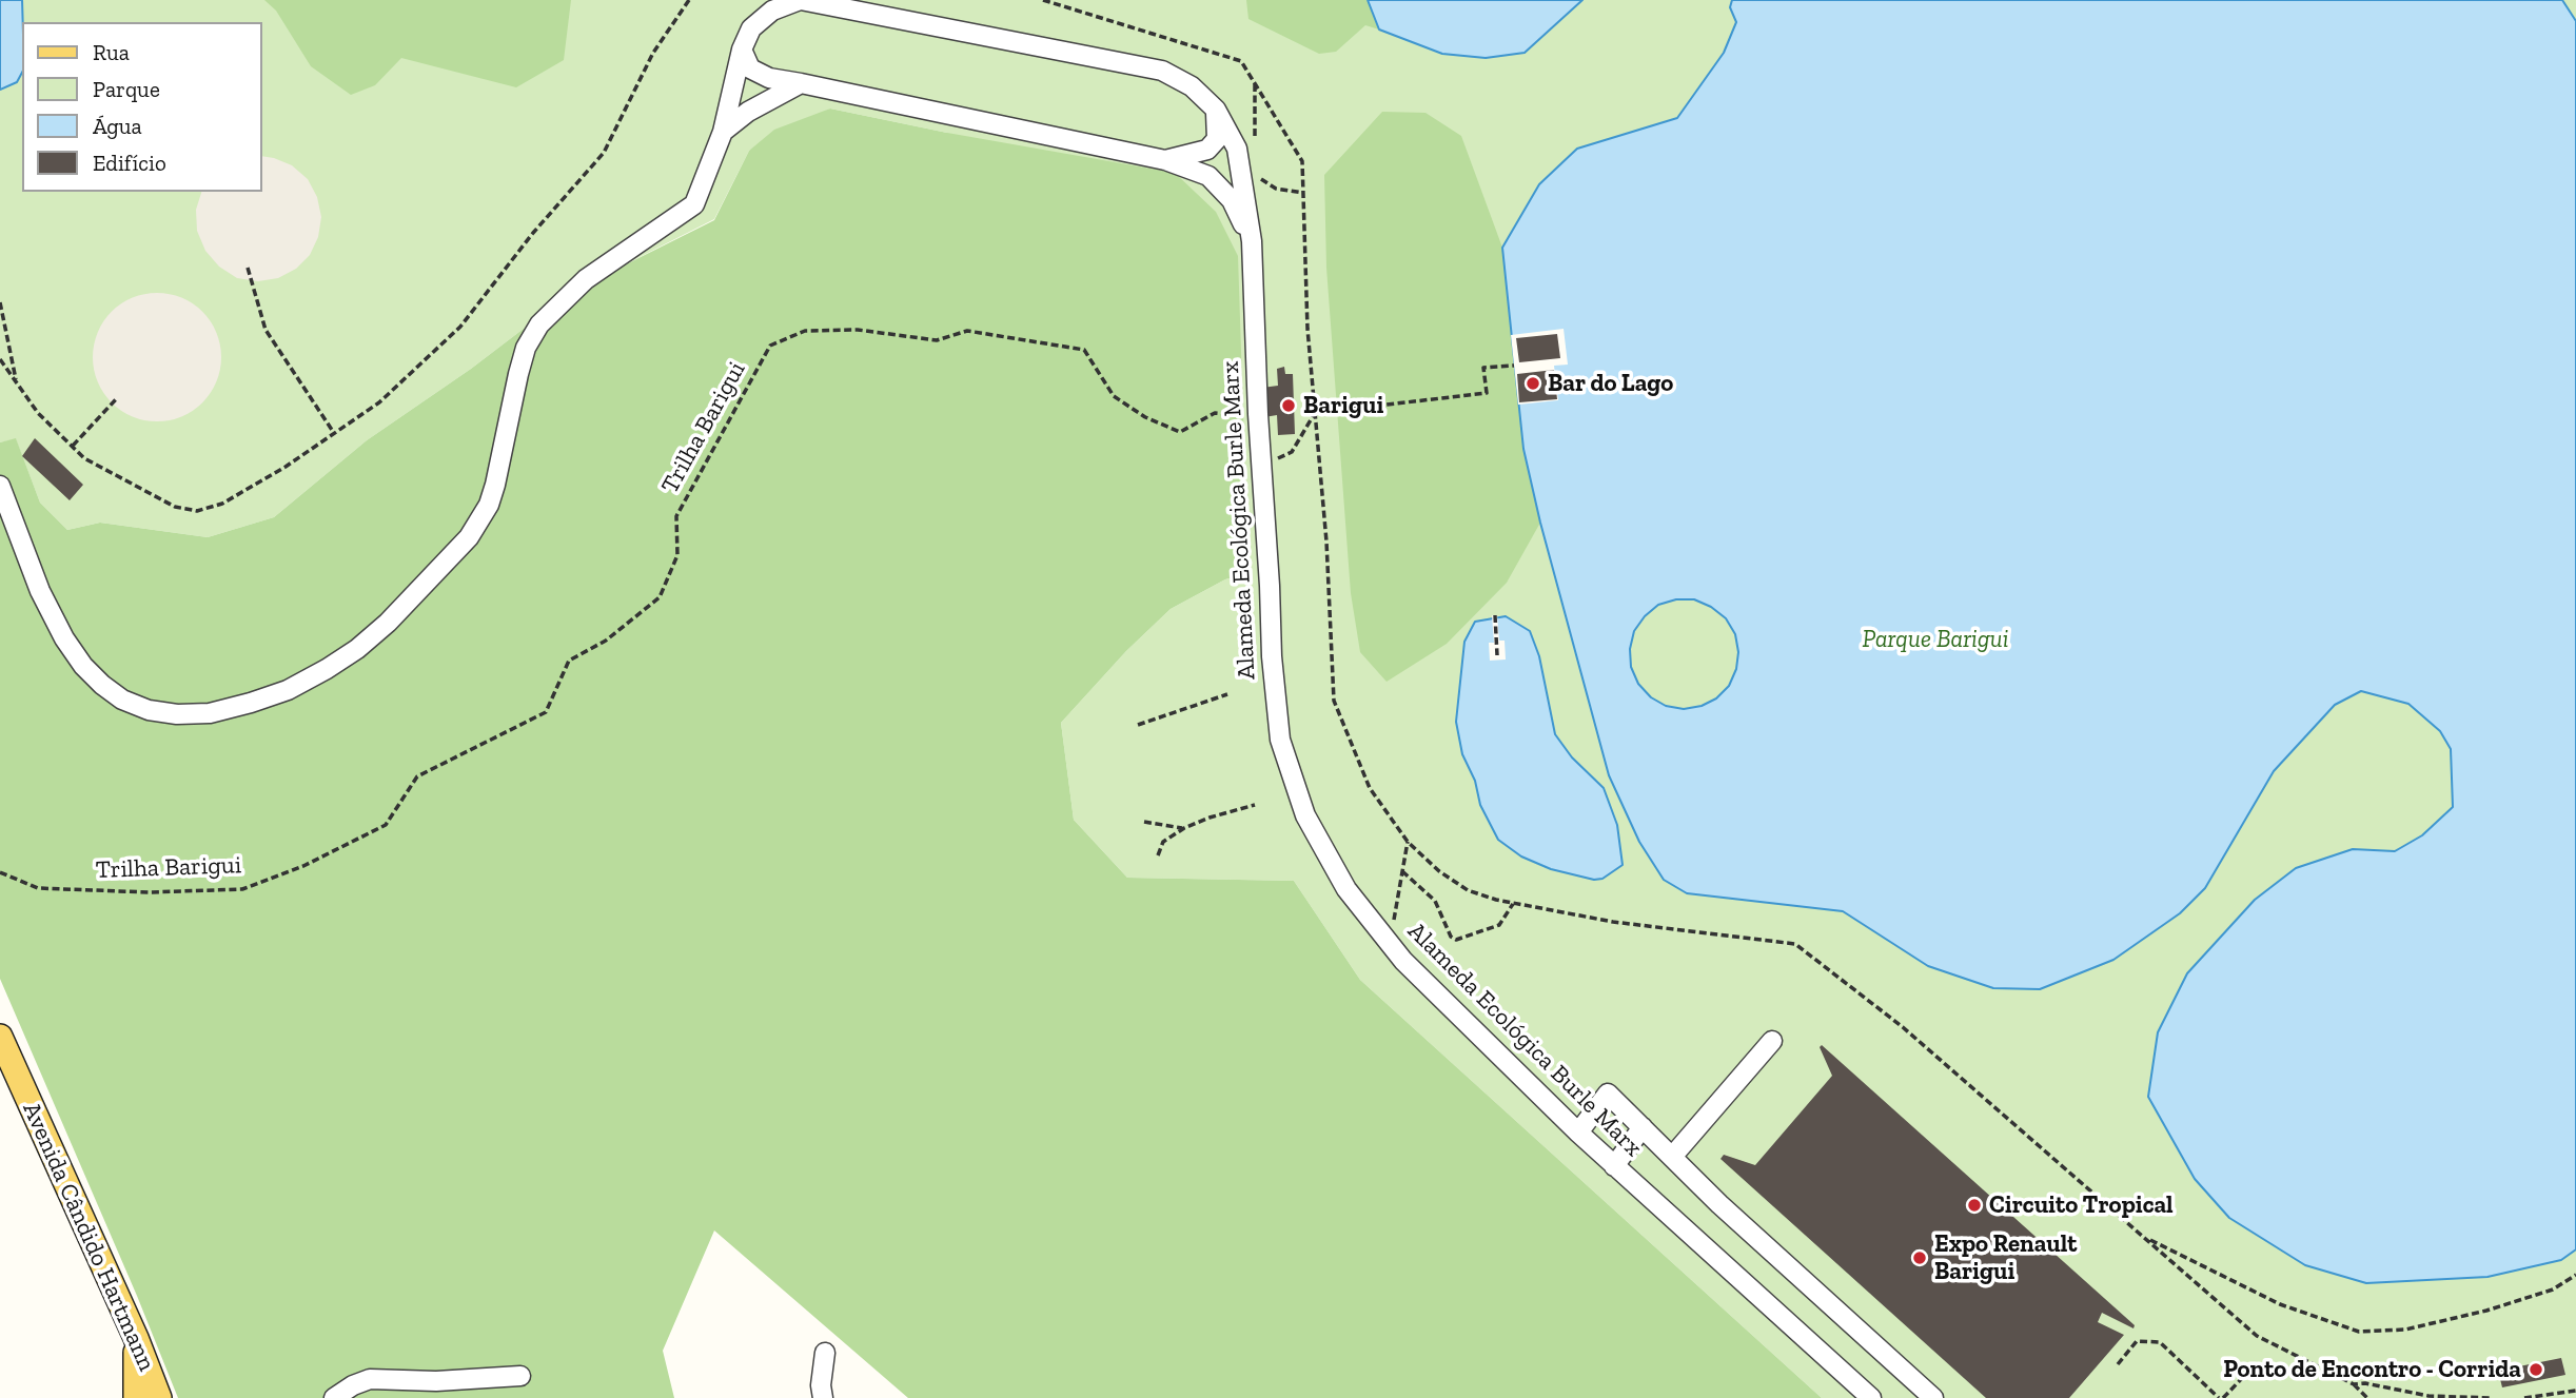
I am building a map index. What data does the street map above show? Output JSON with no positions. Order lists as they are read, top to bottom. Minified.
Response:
{"streets":{"main road":["Avenida Cândido Hartmann"],"street":["Alameda Ecológica Burle Marx"],"path":["Trilha Barigui"]},"crossings":[["Trilha Barigui","Alameda Ecológica Burle Marx"]],"parks":["Parque Barigui"],"places":["Bar do Lago","Barigui","Circuito Tropical","Expo Renault Barigui","Ponto de Encontro - Corrida"],"legend":["Rua","Parque","Água","Edifício"]}
